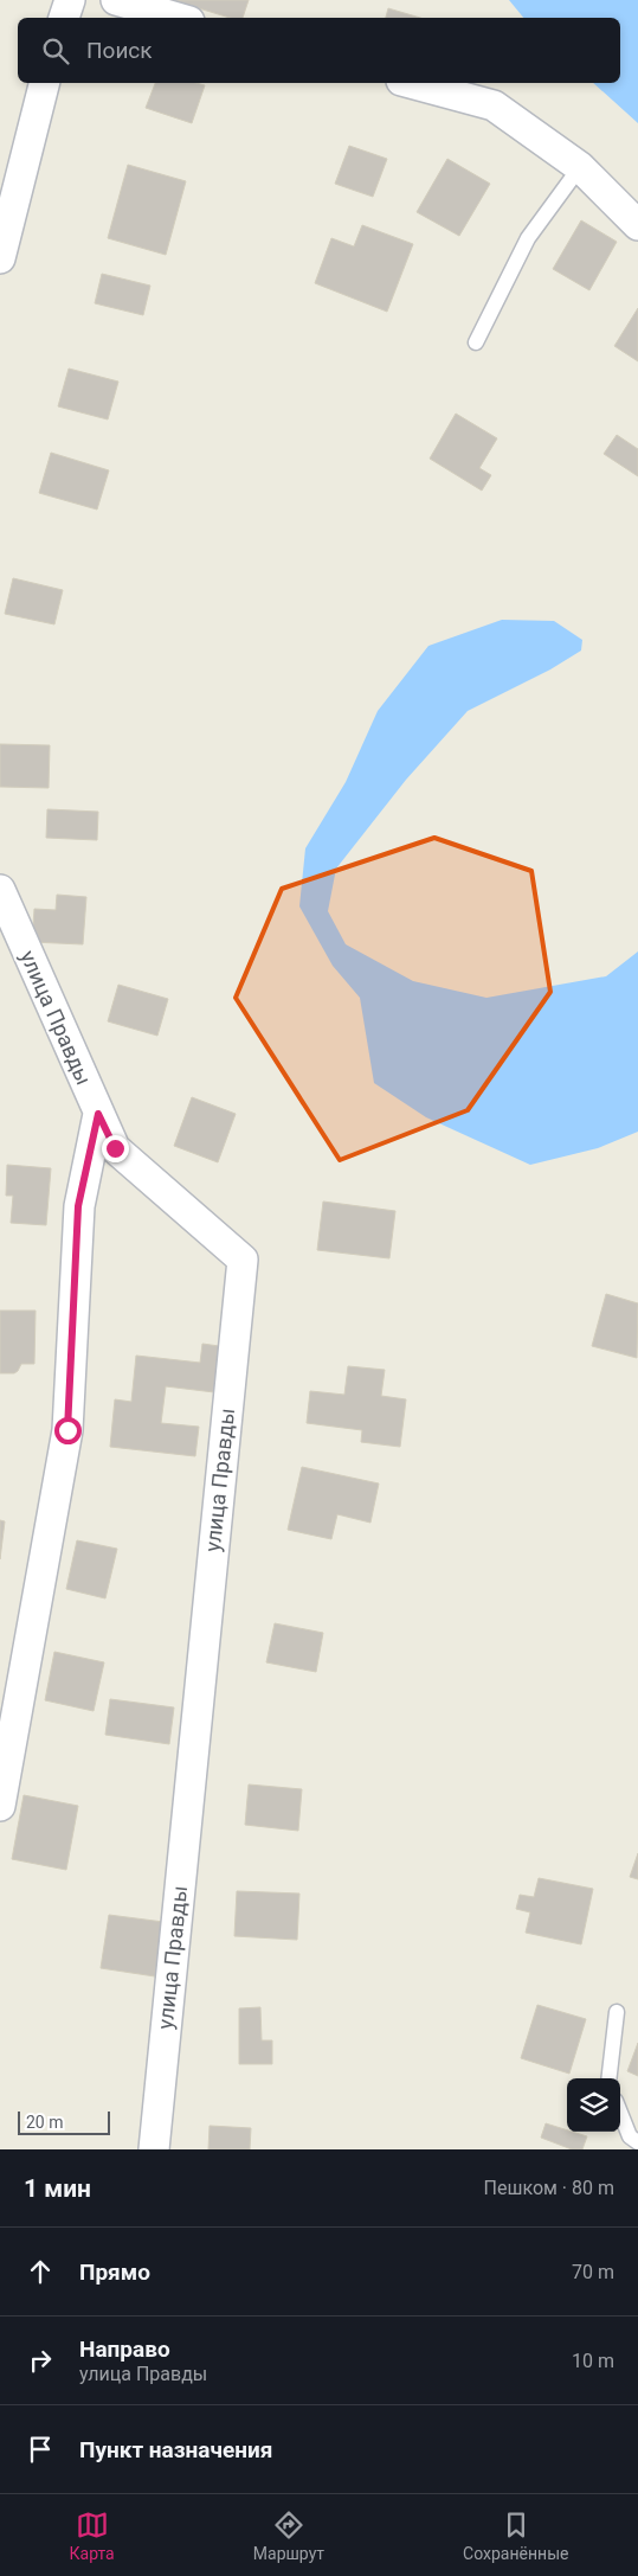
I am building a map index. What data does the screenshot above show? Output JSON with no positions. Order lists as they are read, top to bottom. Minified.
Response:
{"streets":{"street":["улица Правды"]},"scale_bar":"20 m","page":{"search":"Поиск","scale":"20 m","heading":["1 мин","Пешком · 80 m"],"list":[["Прямо","70 m"],["Направо","улица Правды","10 m"],"Пункт назначения"],"nav":["Карта","Маршрут","Сохранённые"]}}
